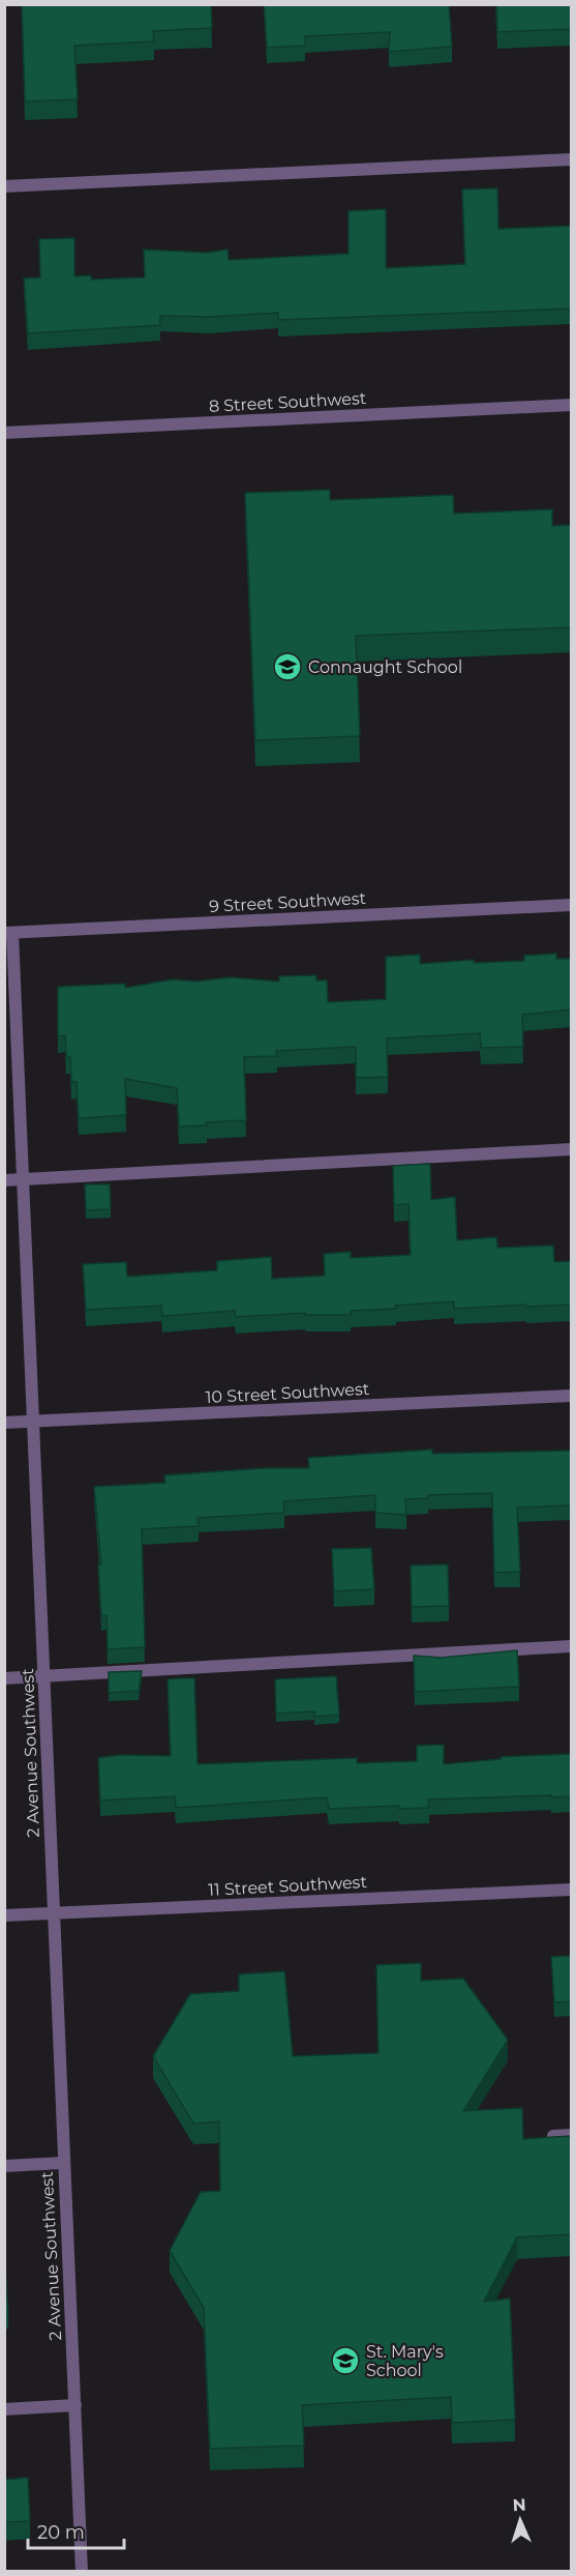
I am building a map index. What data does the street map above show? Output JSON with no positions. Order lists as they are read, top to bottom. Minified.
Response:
{"streets":{"street":["8 Street Southwest","9 Street Southwest","10 Street Southwest","2 Avenue Southwest","11 Street Southwest"]},"crossings":[["9 Street Southwest","2 Avenue Southwest"],["10 Street Southwest","2 Avenue Southwest"],["2 Avenue Southwest","11 Street Southwest"]],"places":{"school or university":["Connaught School","St. Mary's School"]},"scale_bar":"20 m","north":"top"}
